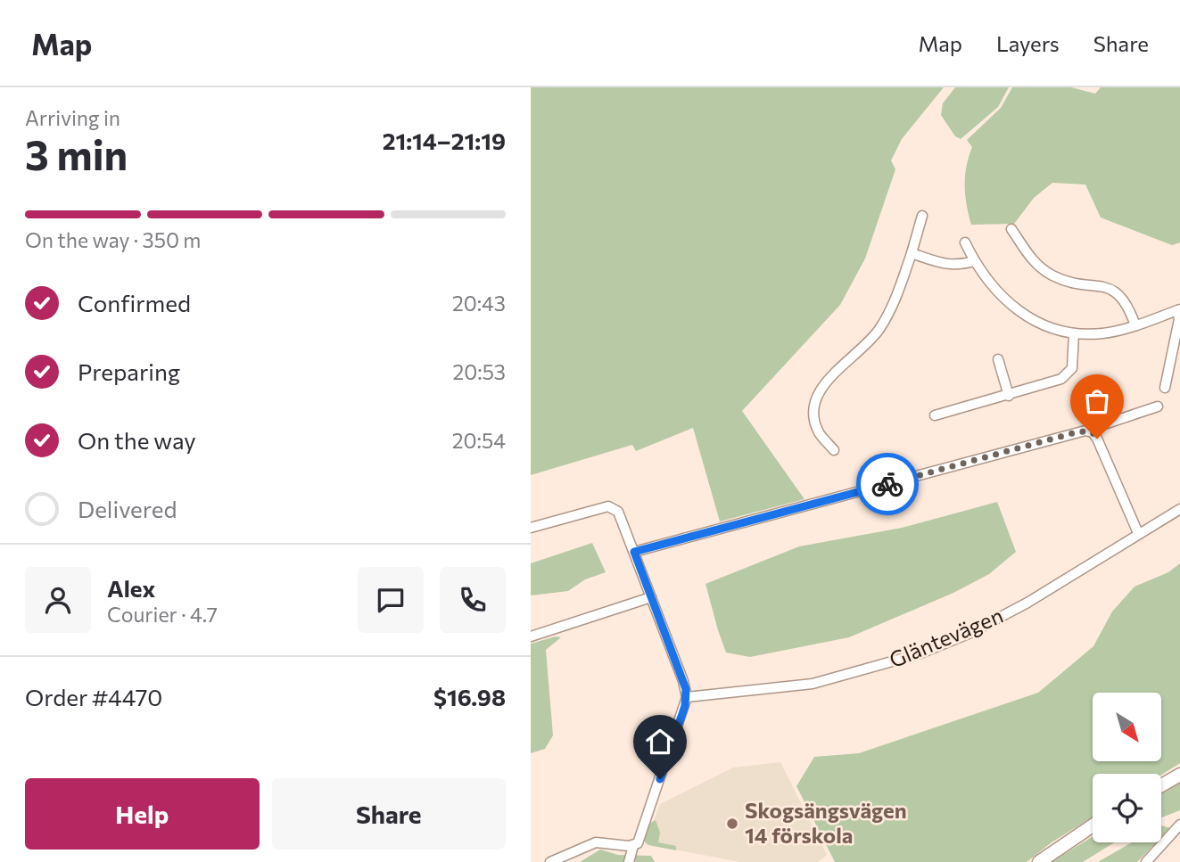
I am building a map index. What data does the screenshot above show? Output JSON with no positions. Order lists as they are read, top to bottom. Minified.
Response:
{"streets":{"street":["Gläntevägen"]},"places":["Skogsängsvägen 14 förskola"],"north":"bottom right","page":{"header":"Map","nav":["Map","Layers","Share"],"heading":["3 min","Arriving in","21:14–21:19"],"panel":["Alex","Courier · 4.7","Order #4470","$16.98"],"bar":"On the way · 350 m","list":[["Confirmed","20:43"],["Preparing","20:53"],["On the way","20:54"],"Delivered"],"buttons":["Help","Share"]}}
